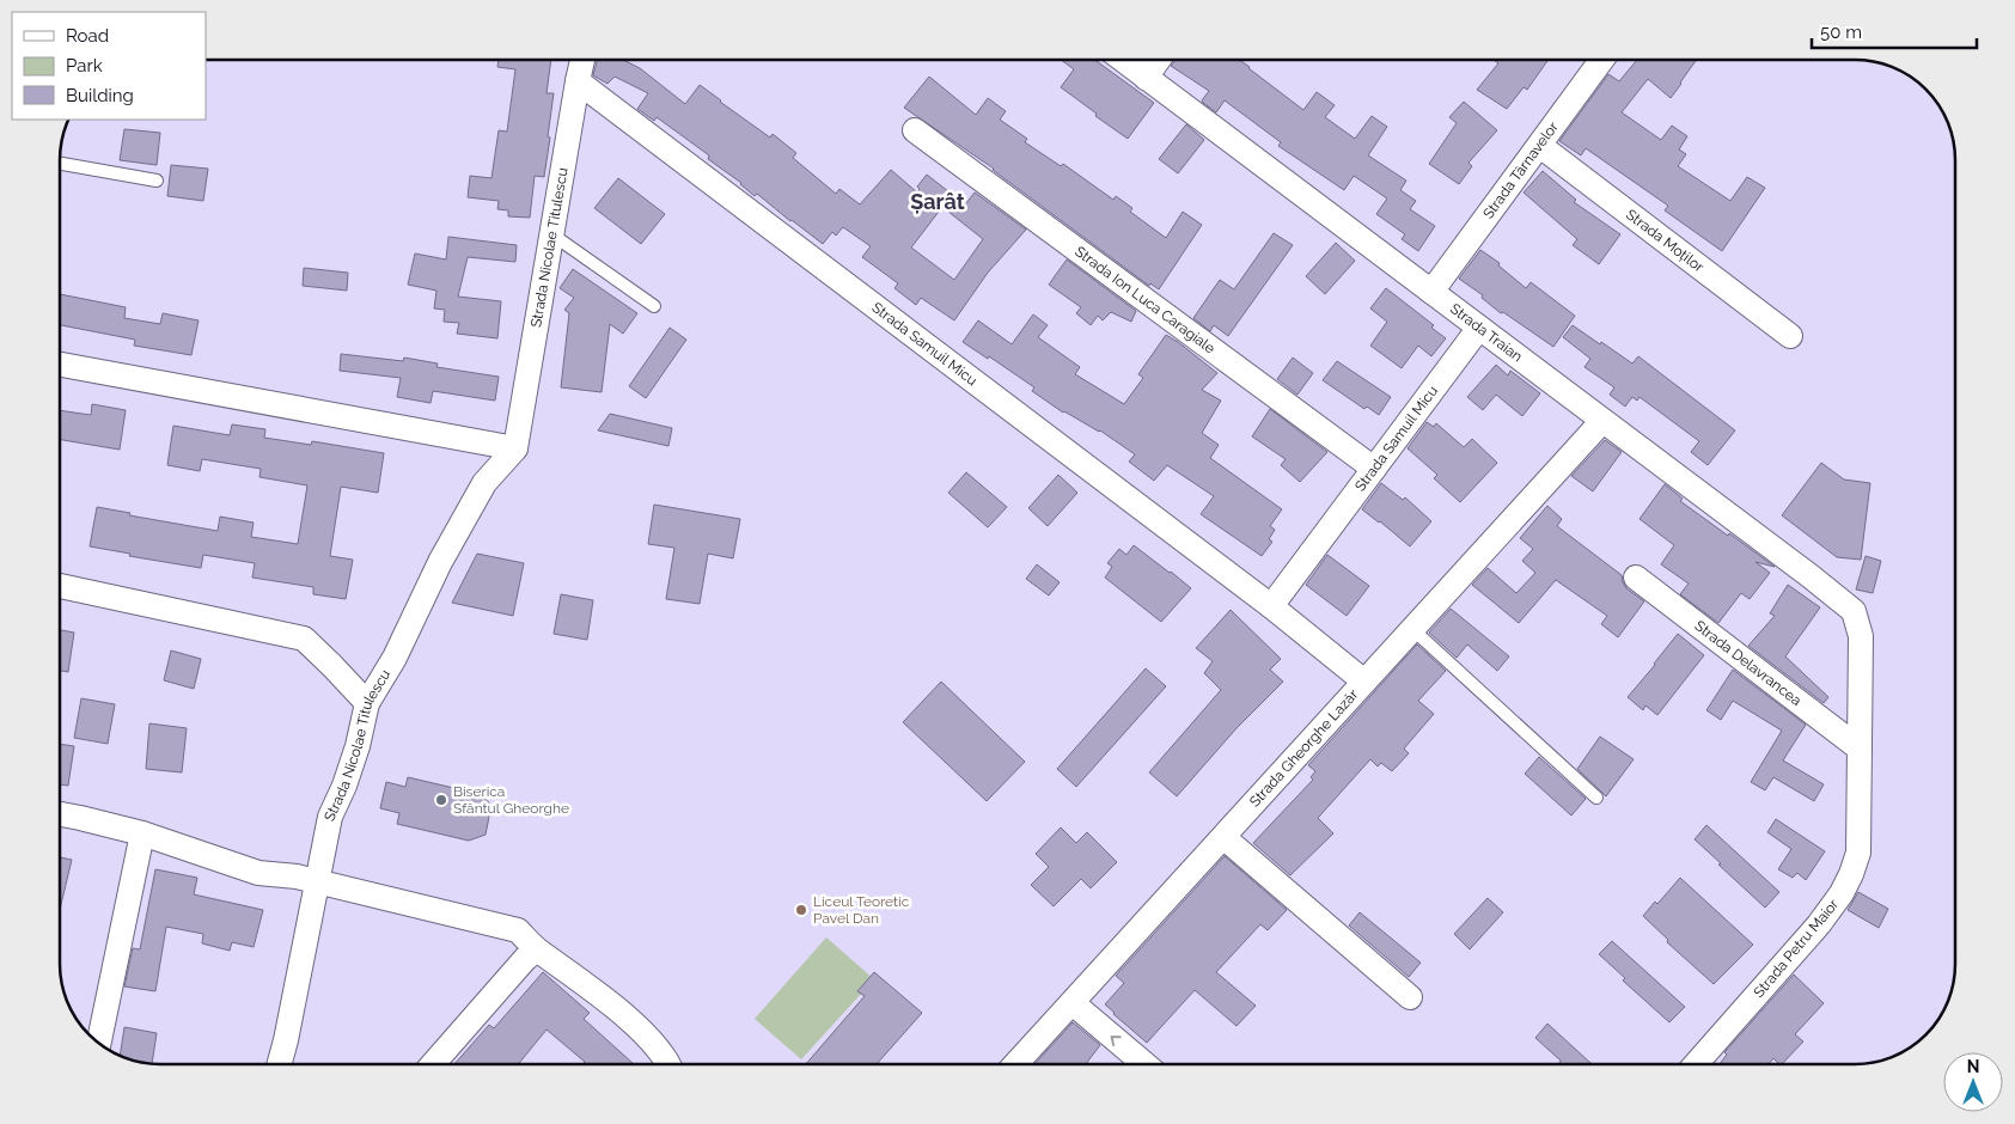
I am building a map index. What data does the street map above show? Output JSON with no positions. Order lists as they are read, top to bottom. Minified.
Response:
{"streets":{"street":["Strada Târnavelor","Strada Moților","Strada Nicolae Titulescu","Strada Ion Luca Caragiale","Strada Traian","Strada Samuil Micu","Strada Delavrancea","Strada Gheorghe Lazăr","Strada Petru Maior"]},"crossings":[["Strada Târnavelor","Strada Moților"],["Strada Târnavelor","Strada Traian"],["Strada Nicolae Titulescu","Strada Samuil Micu"],["Strada Ion Luca Caragiale","Strada Samuil Micu"],["Strada Traian","Strada Samuil Micu"],["Strada Traian","Strada Gheorghe Lazăr"],["Strada Traian","Strada Petru Maior"],["Strada Samuil Micu","Strada Gheorghe Lazăr"],["Strada Delavrancea","Strada Petru Maior"]],"districts":["Șarât"],"places":["Biserica Sfântul Gheorghe","Liceul Teoretic Pavel Dan"],"legend":["Road","Park","Building"],"scale_bar":"50 m","north":"top"}
